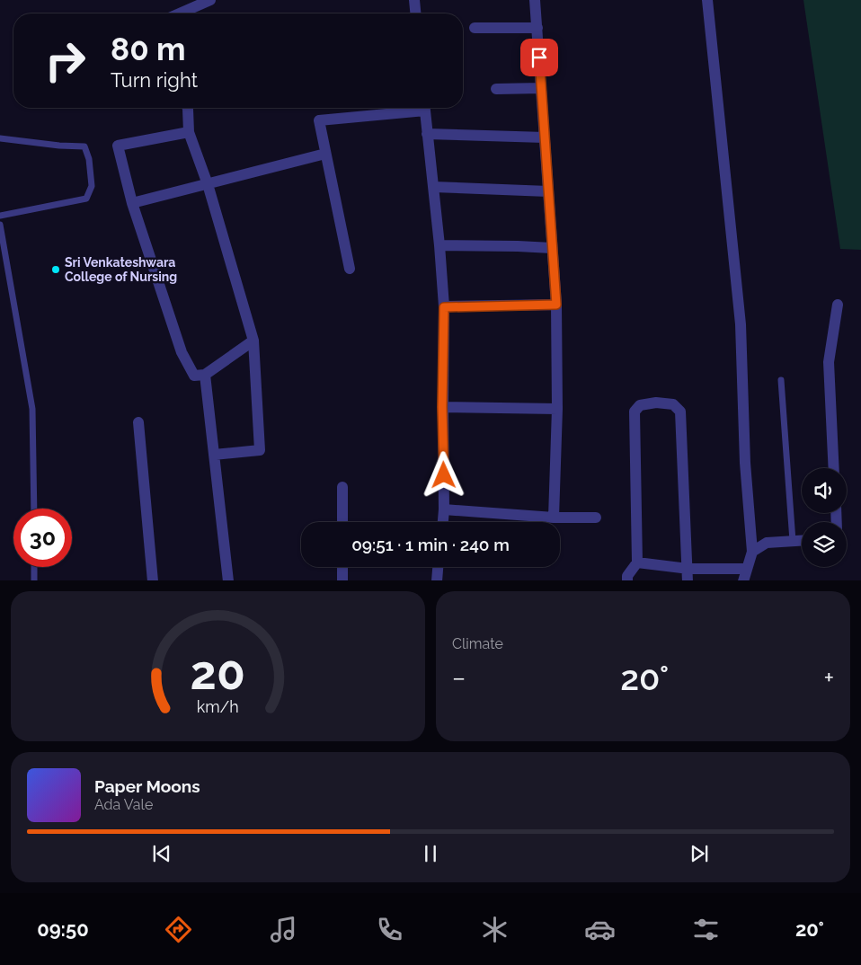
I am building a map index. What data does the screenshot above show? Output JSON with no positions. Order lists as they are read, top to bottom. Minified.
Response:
{"places":["Sri Venkateshwara College of Nursing"],"page":{"turn":["80 m","Turn right"],"limit":"30","trip":"09:51 · 1 min · 240 m","tile":"Climate","heat":["−","20°","+"],"song":["Paper Moons","Ada Vale"],"tabs":["09:50","20°"],"gauge":["20","km/h"]}}
